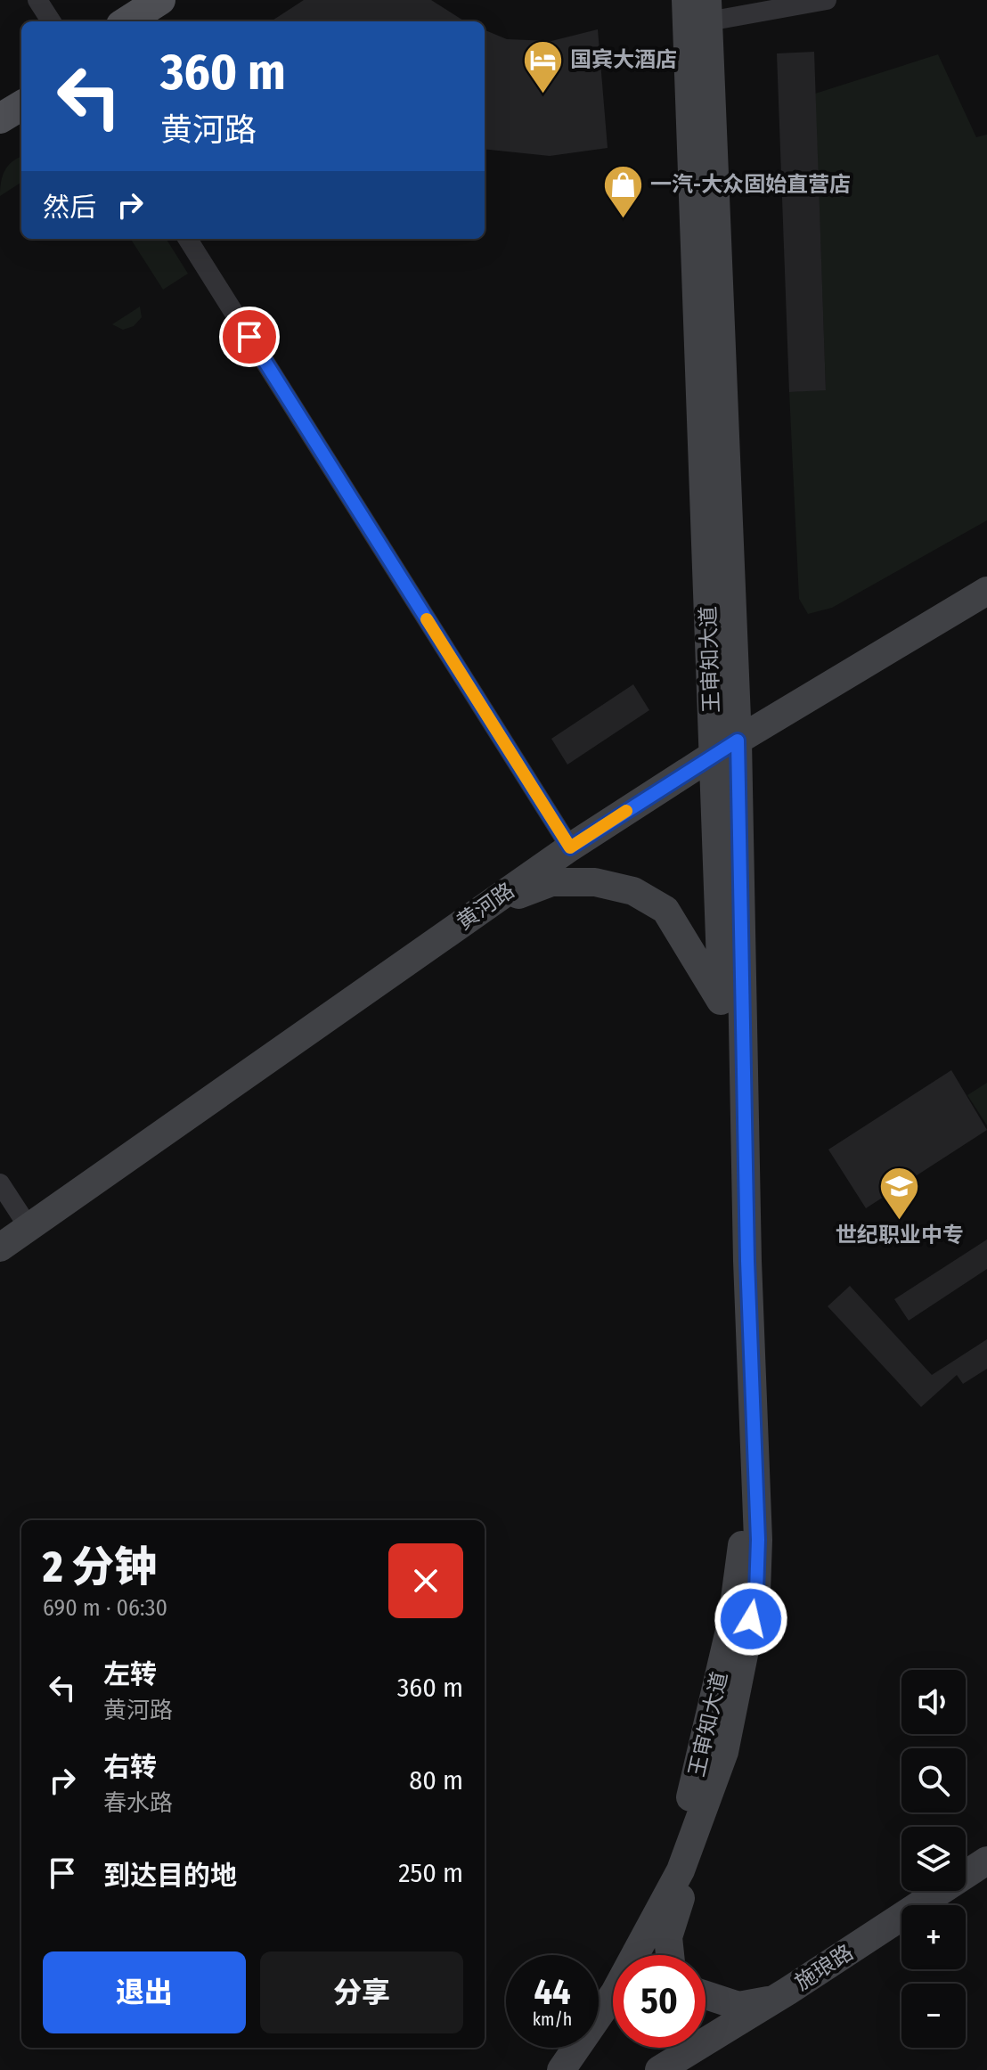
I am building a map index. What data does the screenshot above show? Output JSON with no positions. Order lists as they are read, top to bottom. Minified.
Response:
{"streets":{"main road":["王审知大道","黄河路","施琅路"]},"crossings":[["王审知大道","黄河路"]],"places":{"hotel":["国宾大酒店"],"shop":["一汽-大众固始直营店"],"school or university":["世纪职业中专"]},"page":{"turn":["360 m","黄河路"],"then":"然后","heading":["2 分钟","690 m · 06:30"],"list":[{"name":"左转","note":"黄河路","value":"360 m"},{"name":"右转","note":"春水路","value":"80 m"},{"name":"到达目的地","value":"250 m"}],"map_buttons":["+","−"],"buttons":["退出","分享"],"speed":"44 km/h","limit":"50"}}
